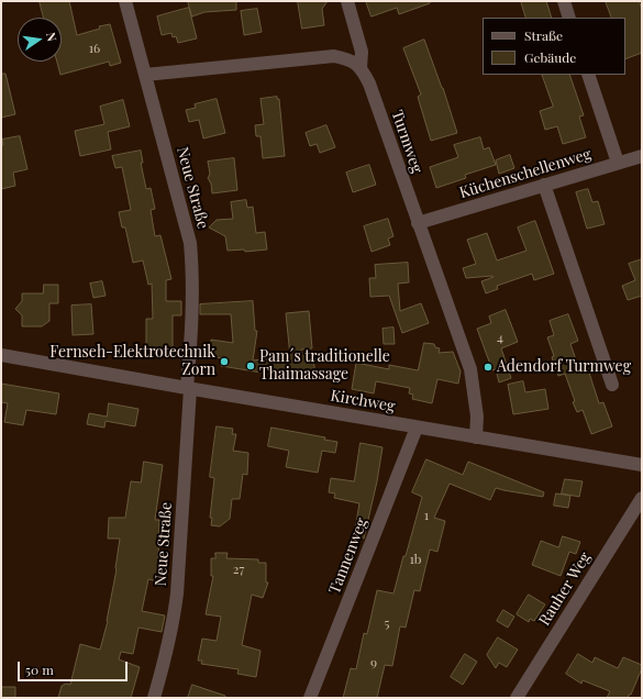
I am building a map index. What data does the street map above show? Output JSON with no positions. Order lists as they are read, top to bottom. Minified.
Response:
{"streets":{"street":["Turmweg","Küchenschellenweg","Neue Straße","Kirchweg","Tannenweg","Rauher Weg"]},"crossings":[["Turmweg","Küchenschellenweg"],["Turmweg","Kirchweg"],["Neue Straße","Kirchweg"],["Kirchweg","Tannenweg"]],"places":["Fernseh-Elektrotechnik Zorn","Pam´s traditionelle Thaimassage","Adendorf Turmweg"],"house_numbers":["16","4","1","1b","27","5","9"],"legend":["Straße","Gebäude"],"scale_bar":"50 m","north":"right"}
